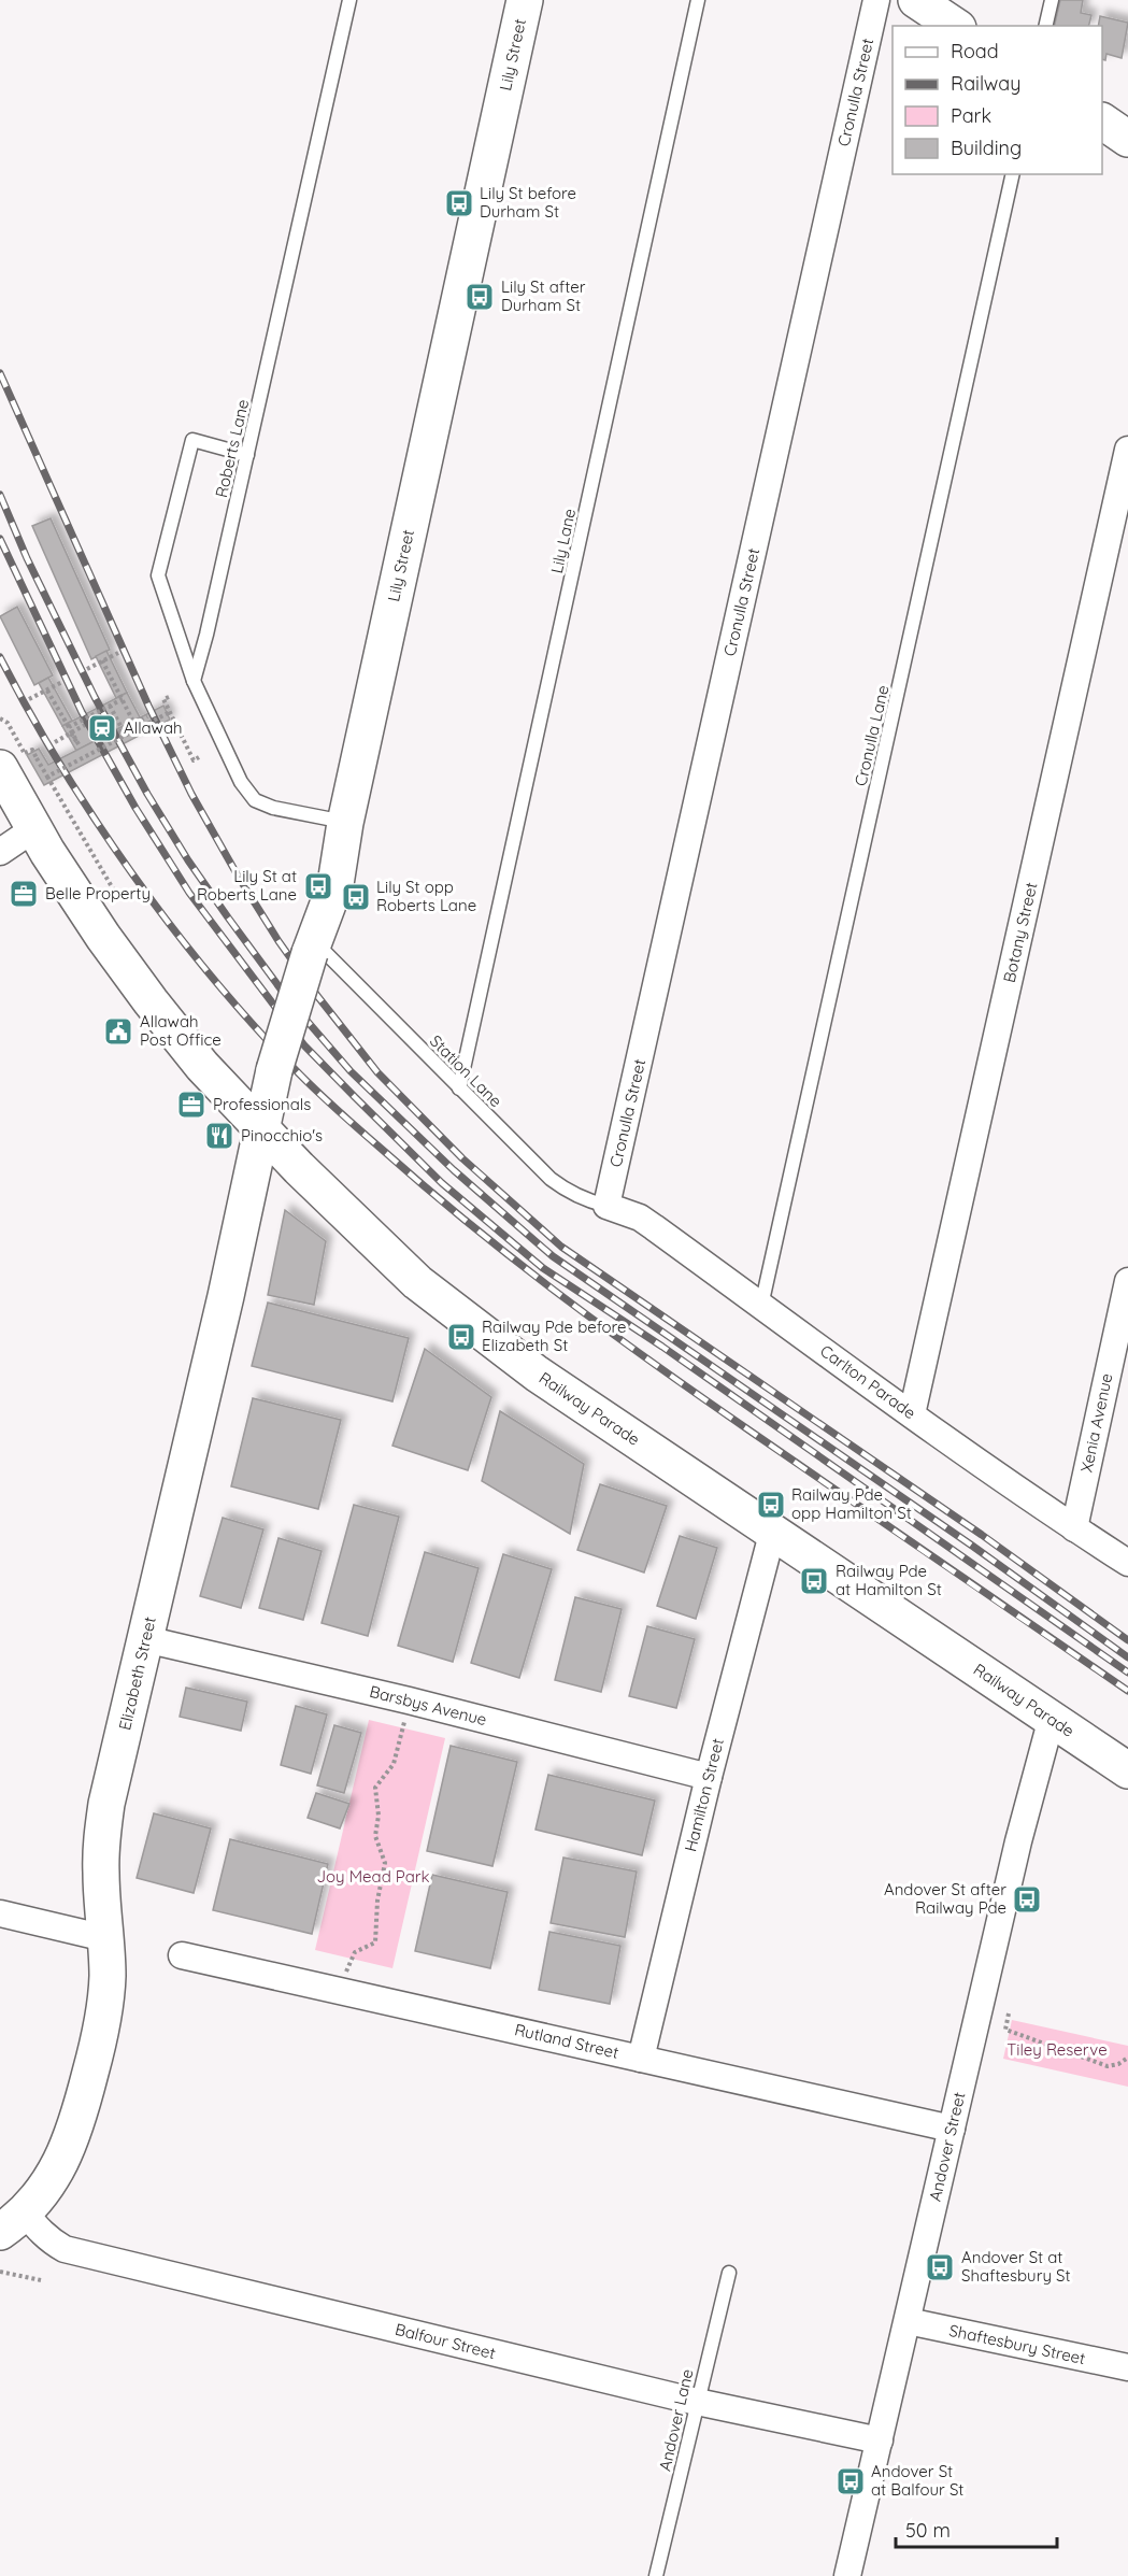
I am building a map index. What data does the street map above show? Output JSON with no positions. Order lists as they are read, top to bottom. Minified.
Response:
{"streets":{"main road":["Lily Street","Railway Parade","Elizabeth Street"],"street":["Cronulla Street","Botany Street","Carlton Parade","Xenia Avenue","Barsbys Avenue","Hamilton Street","Rutland Street","Andover Street","Balfour Street","Shaftesbury Street"],"lane":["Roberts Lane","Lily Lane","Cronulla Lane","Station Lane","Andover Lane"]},"crossings":[["Lily Street","Station Lane"],["Lily Street","Railway Parade"],["Lily Street","Elizabeth Street"],["Cronulla Street","Station Lane"],["Cronulla Street","Carlton Parade"],["Lily Lane","Station Lane"],["Cronulla Lane","Carlton Parade"],["Botany Street","Carlton Parade"],["Station Lane","Carlton Parade"],["Carlton Parade","Xenia Avenue"],["Railway Parade","Elizabeth Street"],["Railway Parade","Hamilton Street"],["Railway Parade","Andover Street"],["Elizabeth Street","Barsbys Avenue"],["Elizabeth Street","Balfour Street"],["Barsbys Avenue","Hamilton Street"],["Hamilton Street","Rutland Street"],["Rutland Street","Andover Street"],["Andover Street","Balfour Street"],["Andover Street","Shaftesbury Street"],["Balfour Street","Andover Lane"]],"parks":["Joy Mead Park","Tiley Reserve"],"places":{"bus stop":["Lily St before Durham St","Lily St after Durham St","Lily St at Roberts Lane","Lily St opp Roberts Lane","Railway Pde before Elizabeth St","Railway Pde opp Hamilton St","Railway Pde at Hamilton St","Andover St after Railway Pde","Andover St at Shaftesbury St","Andover St at Balfour St"],"station":["Allawah"],"office":["Belle Property","Professionals"],"public building":["Allawah Post Office"],"restaurant":["Pinocchio's"]},"legend":["Road","Railway","Park","Building"],"scale_bar":"50 m"}
